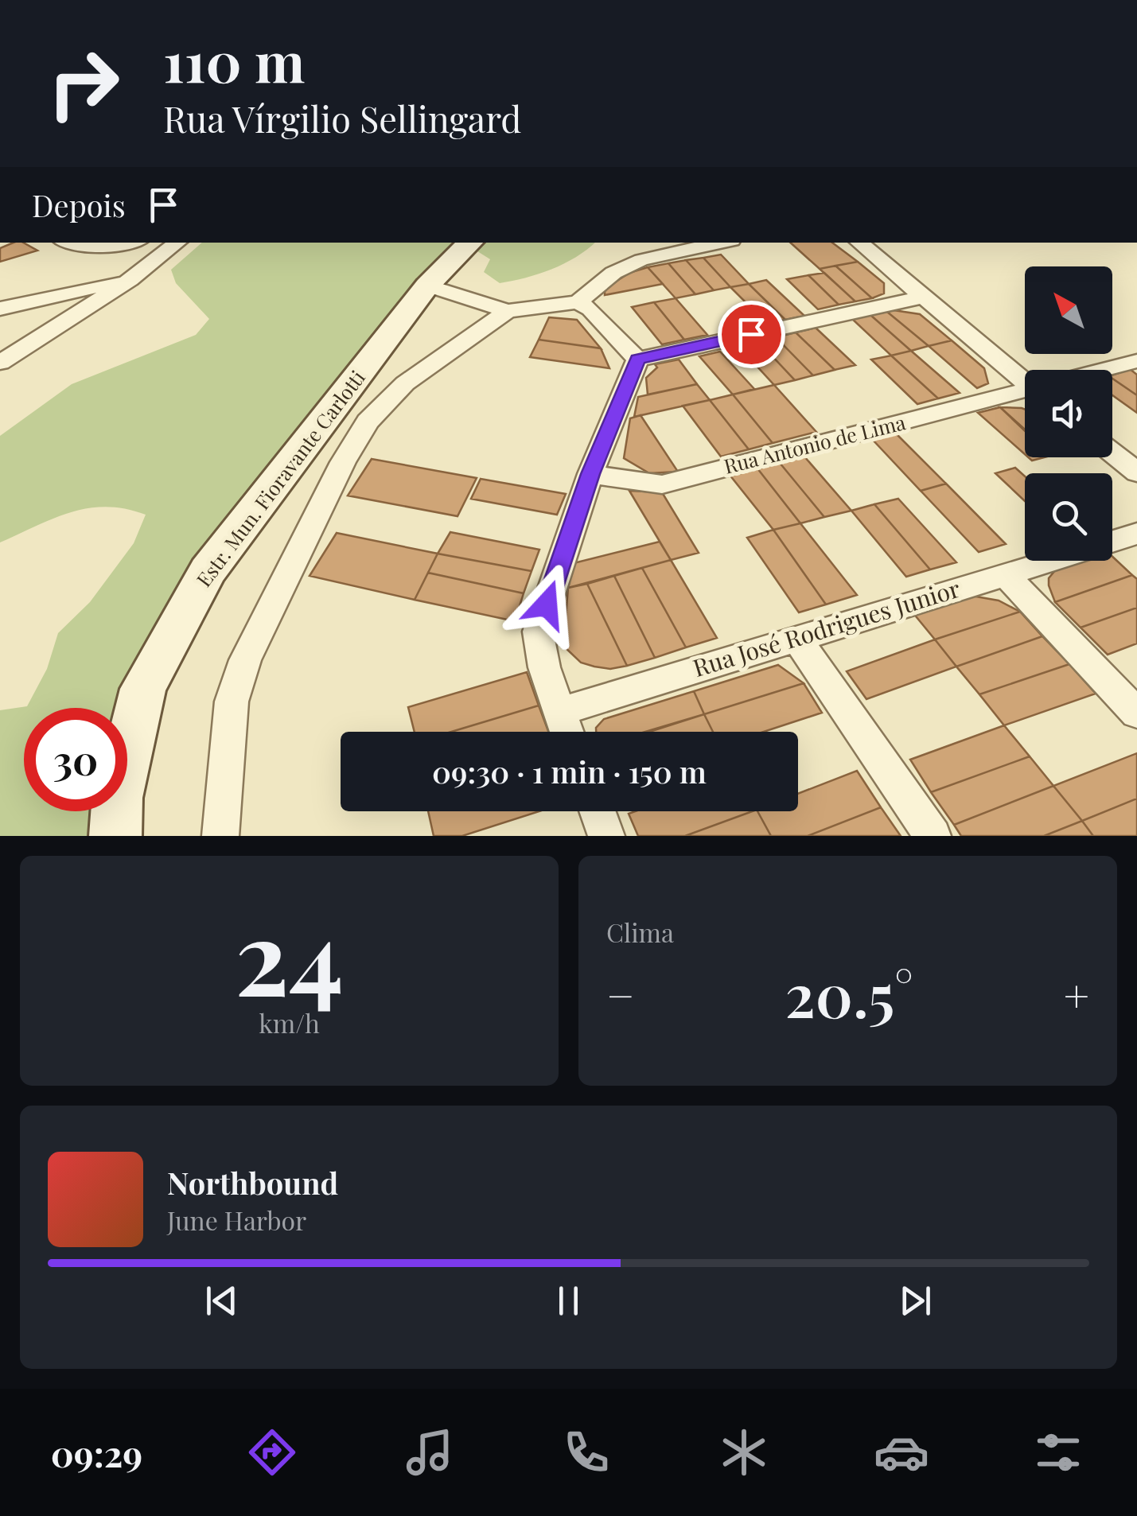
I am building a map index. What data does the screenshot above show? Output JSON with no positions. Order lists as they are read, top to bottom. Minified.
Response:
{"streets":{"street":["Rua Antonio de Lima","Estr. Mun. Fioravante Carlotti","Rua José Rodrigues Junior"]},"north":"top left","page":{"turn":["110 m","Rua Vírgilio Sellingard"],"then":"Depois","limit":"30","trip":"09:30 · 1 min · 150 m","tile":[["24","km/h"],"Clima"],"heat":["−","20.5°","+"],"song":["Northbound","June Harbor"],"tabs":"09:29"}}
